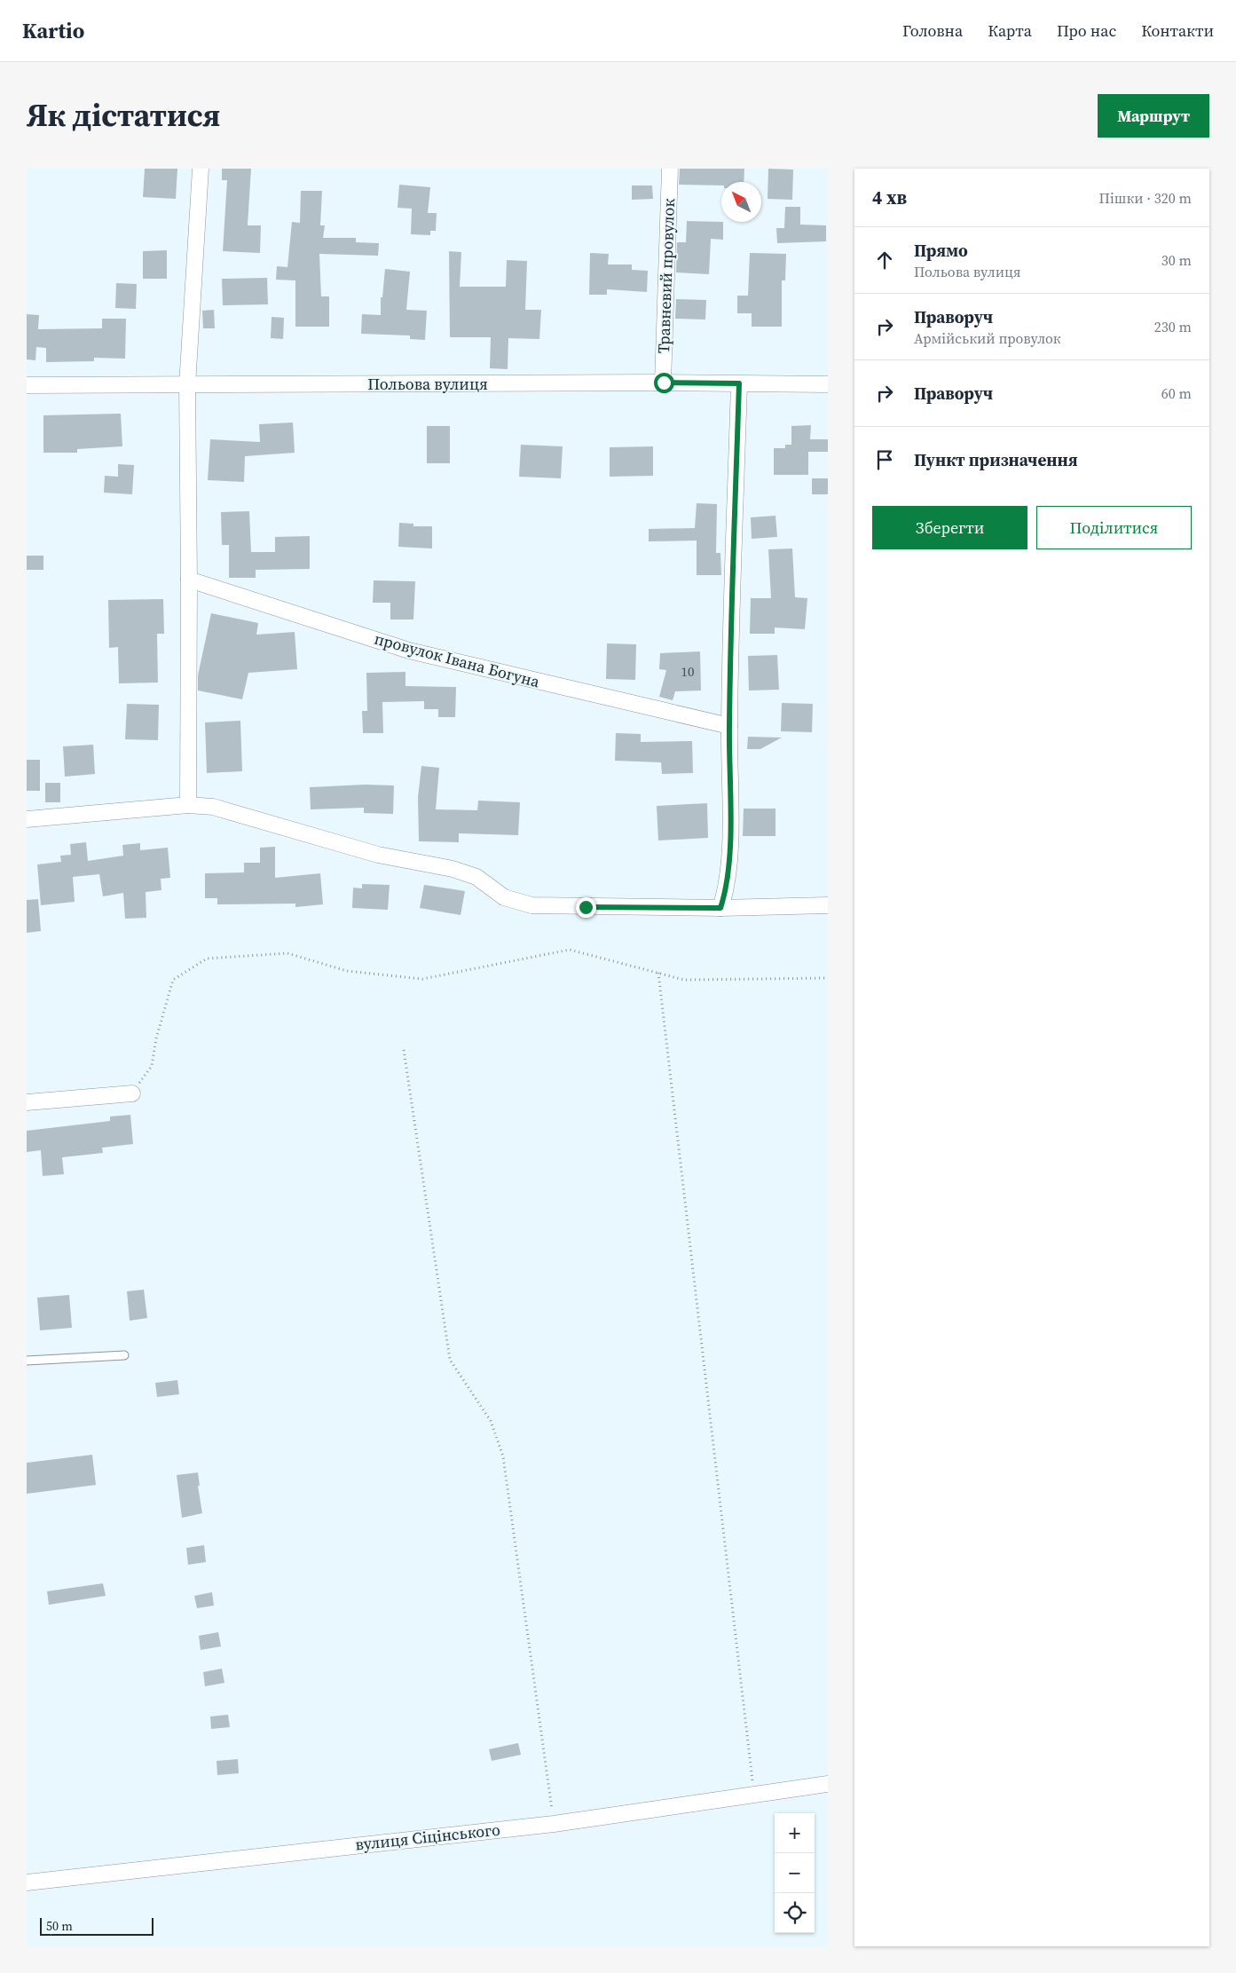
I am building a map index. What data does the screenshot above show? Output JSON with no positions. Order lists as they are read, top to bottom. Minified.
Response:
{"streets":{"street":["Травневий провулок","Польова вулиця","провулок Івана Богуна","вулиця Сіцінського"]},"crossings":[["Травневий провулок","Польова вулиця"]],"house_numbers":["10"],"scale_bar":"50 m","north":"top left","page":{"header":"Kartio","nav":["Головна","Карта","Про нас","Контакти"],"title":"Як дістатися","buttons":["Маршрут",["Зберегти","Поділитися"]],"heading":["4 хв","Пішки · 320 m"],"list":[["Прямо","Польова вулиця","30 m"],["Праворуч","Армійський провулок","230 m"],["Праворуч","60 m"],"Пункт призначення"],"map_buttons":["+","−"],"scale":"50 m"}}
